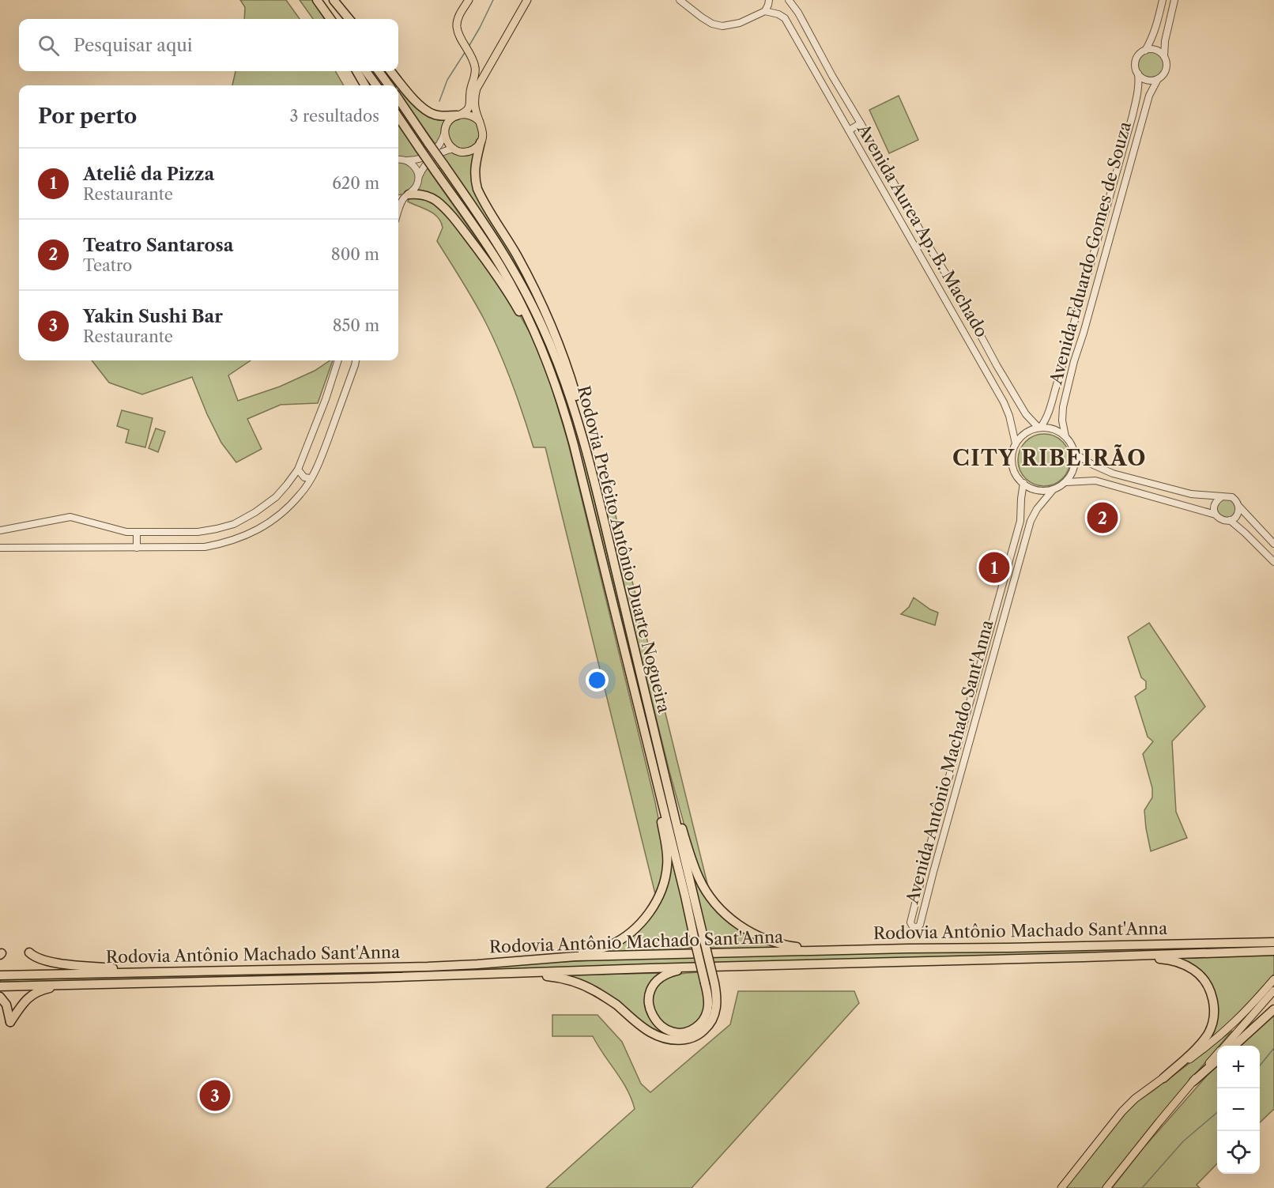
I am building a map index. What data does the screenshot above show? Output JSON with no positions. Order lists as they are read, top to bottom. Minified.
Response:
{"streets":{"highway":["Rodovia Prefeito Antônio Duarte Nogueira","Rodovia Antônio Machado Sant'Anna"],"street":["Avenida Aurea Ap. B. Machado","Avenida Eduardo Gomes de Souza","Avenida Antônio Machado Sant'Anna"]},"crossings":[["Avenida Aurea Ap. B. Machado","Avenida Eduardo Gomes de Souza"],["Avenida Aurea Ap. B. Machado","Avenida Antônio Machado Sant'Anna"],["Avenida Eduardo Gomes de Souza","Avenida Antônio Machado Sant'Anna"],["Rodovia Prefeito Antônio Duarte Nogueira","Rodovia Antônio Machado Sant'Anna"]],"districts":["CITY RIBEIRÃO"],"page":{"search":"Pesquisar aqui","heading":["Por perto","3 resultados"],"list":[{"mark":"1","name":"Ateliê da Pizza","note":"Restaurante","value":"620 m"},{"mark":"2","name":"Teatro Santarosa","note":"Teatro","value":"800 m"},{"mark":"3","name":"Yakin Sushi Bar","note":"Restaurante","value":"850 m"}],"pins":["2","1","3"],"map_buttons":["+","−"]}}
